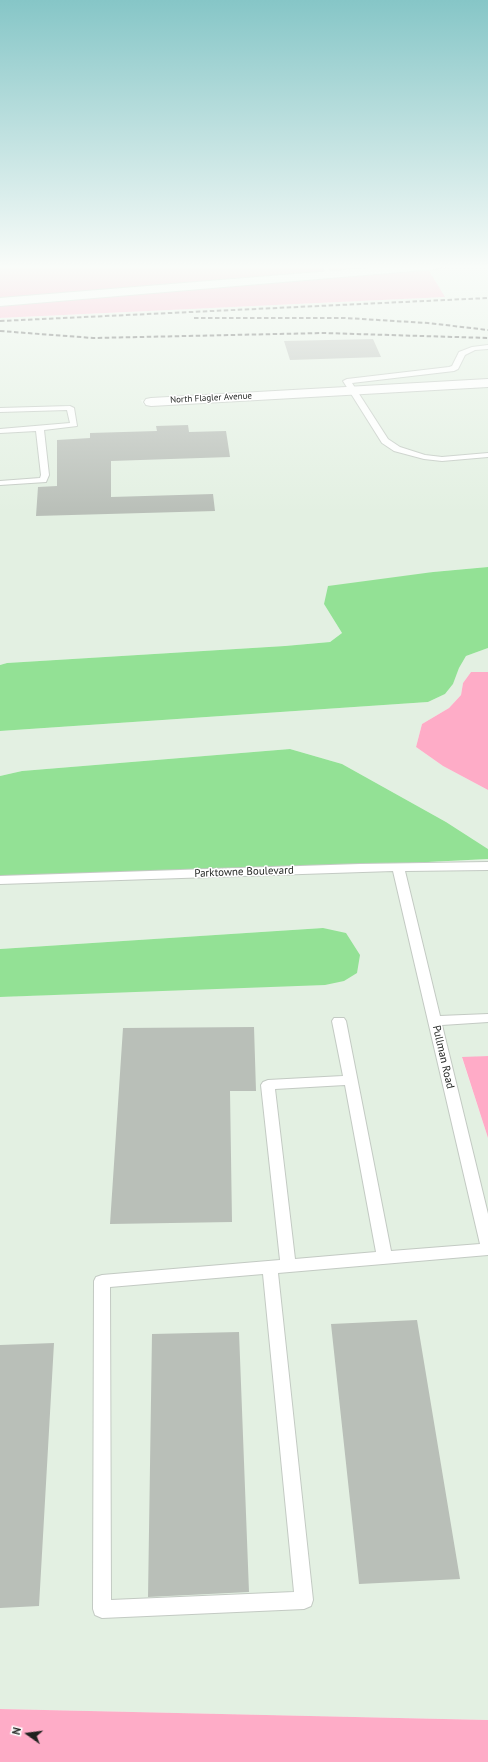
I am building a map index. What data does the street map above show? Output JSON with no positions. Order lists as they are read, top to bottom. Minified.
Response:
{"streets":{"street":["North Flagler Avenue"],"lane":["Parktowne Boulevard","Pullman Road"]},"crossings":[["Parktowne Boulevard","Pullman Road"]],"north":"left"}
